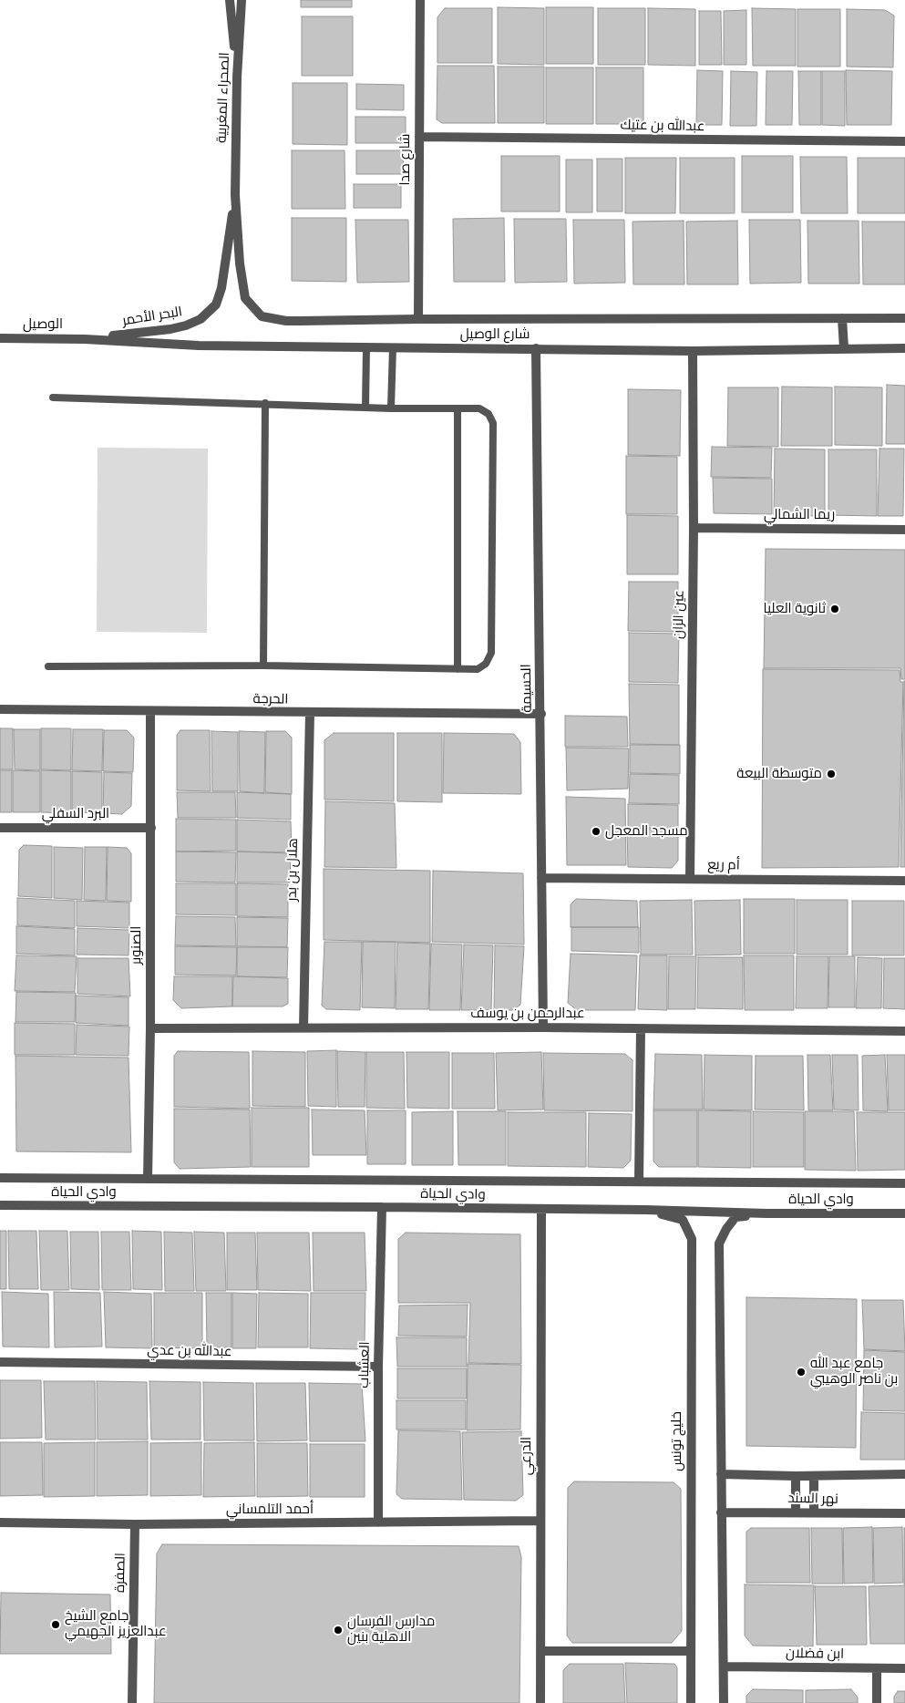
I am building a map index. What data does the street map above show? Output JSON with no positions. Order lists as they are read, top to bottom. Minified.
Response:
{"streets":{"street":["الصحراء المغربية","عبدالله بن عتيك","شارع صدا","البحر الأحمر","الوصيل","شارع الوصيل","ريما الشمالي","عين الزان","الحسيمة","الحرجة","البرد السفلي","أم ريع","هلال بن بدر","الصنوبر","عبدالرحمن بن يوسف","وادي الحياة","عبدالله بن عدي","العشباب","خليج تونس","الدرعي","نهر السند","أحمد التلمساني","الصفرة","ابن فضلان"]},"crossings":[["الصحراء المغربية","البحر الأحمر"],["الصحراء المغربية","شارع الوصيل"],["عبدالله بن عتيك","شارع صدا"],["شارع صدا","شارع الوصيل"],["البحر الأحمر","الوصيل"],["البحر الأحمر","شارع الوصيل"],["الوصيل","شارع الوصيل"],["شارع الوصيل","عين الزان"],["شارع الوصيل","الحسيمة"],["ريما الشمالي","عين الزان"],["عين الزان","أم ريع"],["الحسيمة","الحرجة"],["الحسيمة","أم ريع"],["الحسيمة","عبدالرحمن بن يوسف"],["الحرجة","هلال بن بدر"],["الحرجة","الصنوبر"],["البرد السفلي","الصنوبر"],["هلال بن بدر","عبدالرحمن بن يوسف"],["الصنوبر","عبدالرحمن بن يوسف"],["الصنوبر","وادي الحياة"],["وادي الحياة","العشباب"],["وادي الحياة","خليج تونس"],["وادي الحياة","الدرعي"],["عبدالله بن عدي","العشباب"],["العشباب","أحمد التلمساني"],["الدرعي","أحمد التلمساني"],["أحمد التلمساني","الصفرة"]],"places":["ثانوية العليا","متوسطة البيعة","مسجد المعجل","جامع عبد الله بن ناصر الوهيبي","جامع الشيخ عبدالعزيز الجهيمي","مدارس الفرسان الاهلية بنين"]}
